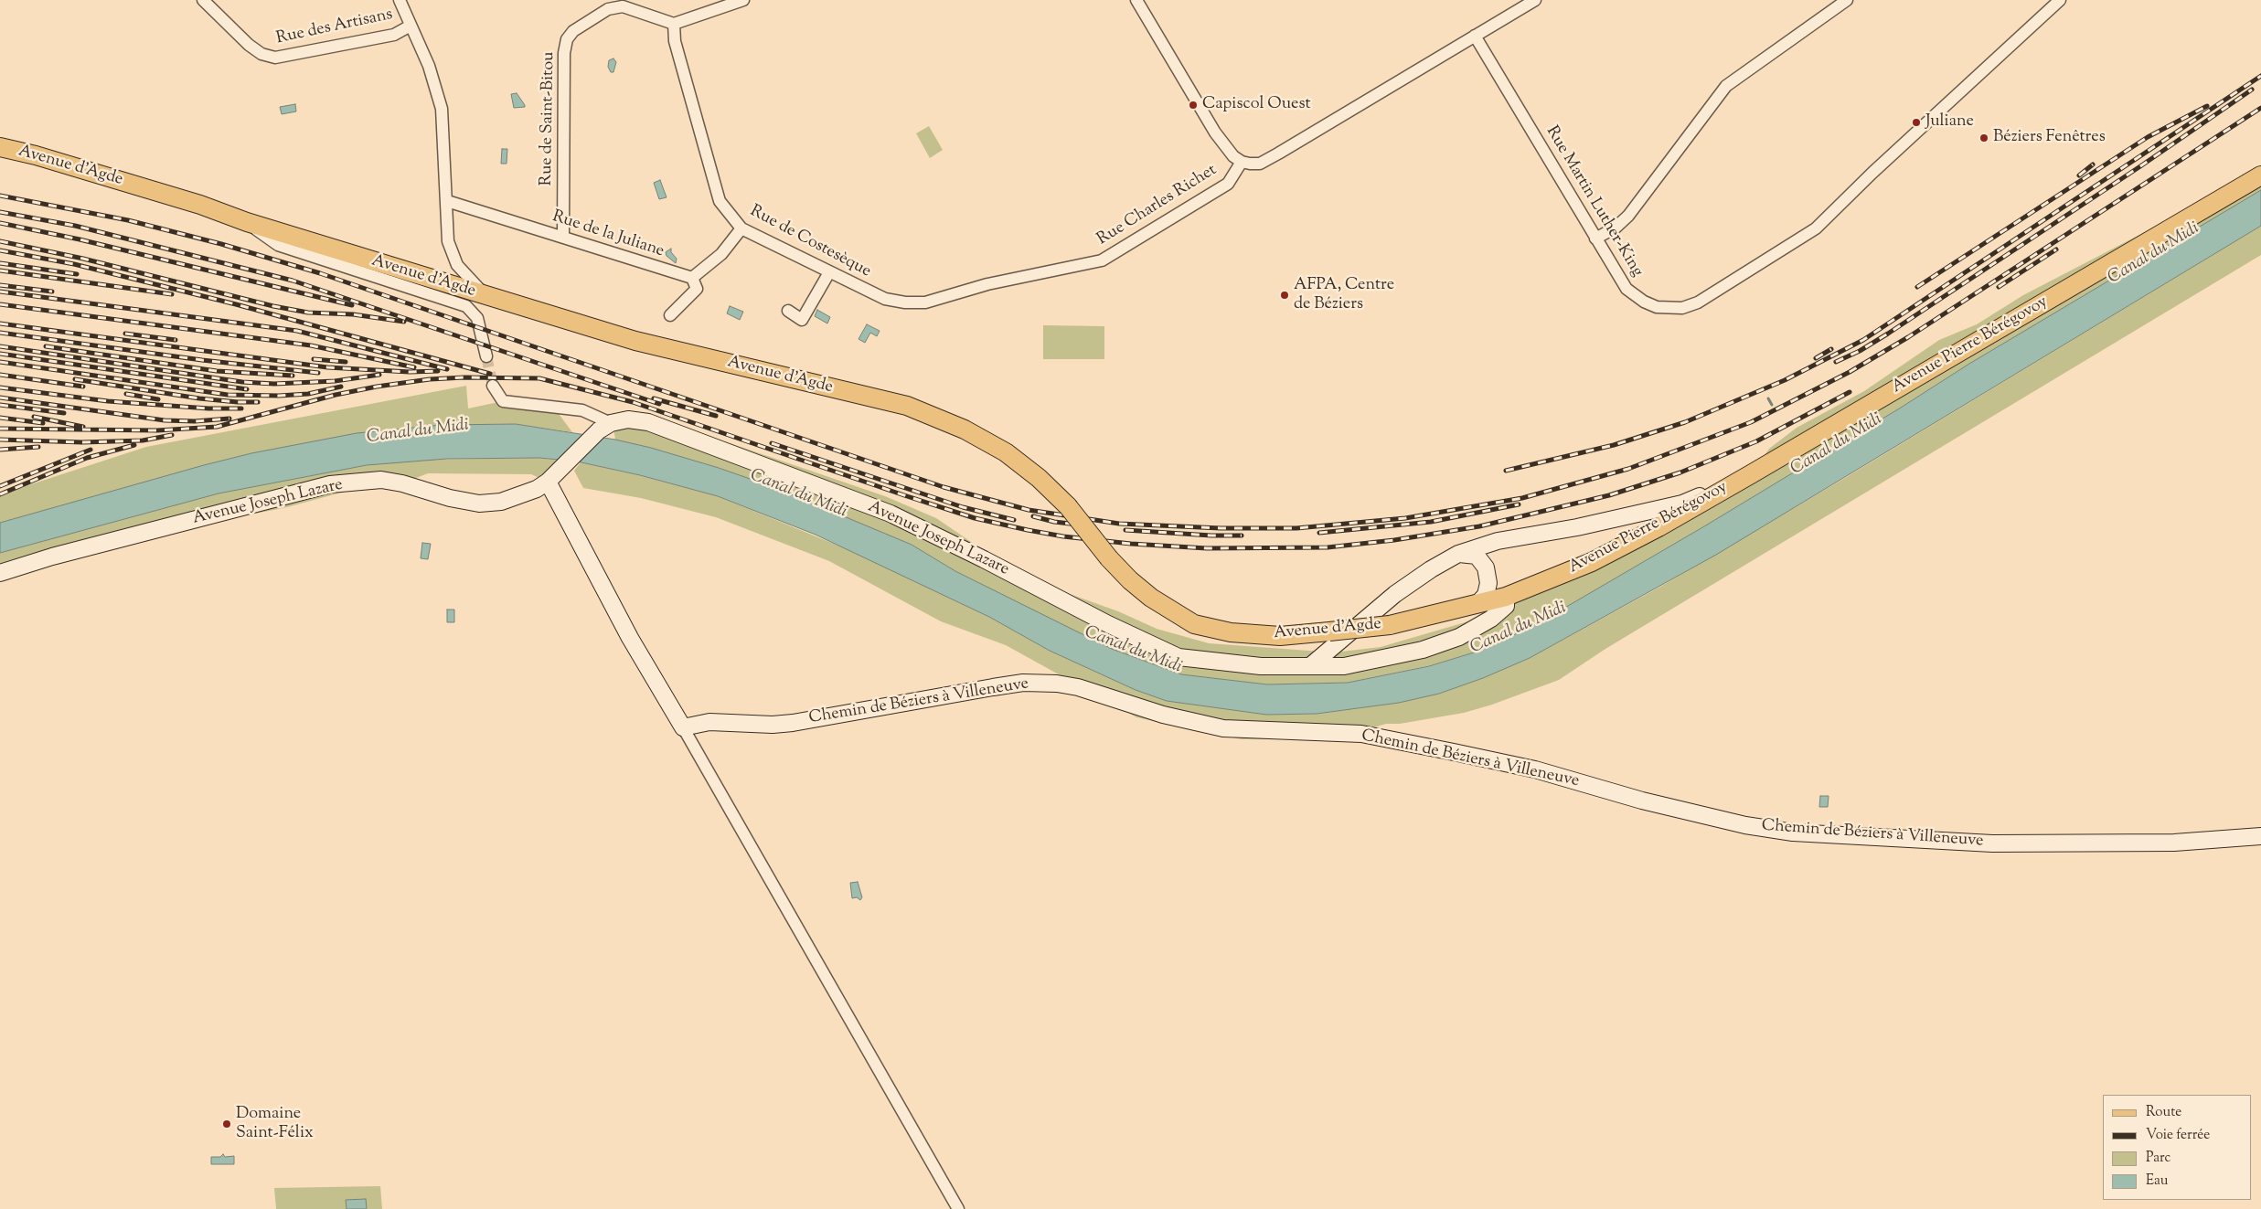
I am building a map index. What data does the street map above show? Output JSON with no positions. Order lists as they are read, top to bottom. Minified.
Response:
{"streets":{"main road":["Avenue d'Agde","Avenue Pierre Bérégovoy","Avenue Joseph Lazare","Chemin de Béziers à Villeneuve"],"street":["Rue des Artisans","Rue de Saint-Bitou","Rue Martin Luther-King","Rue Charles Richet","Rue de la Juliane","Rue de Costesèque"]},"crossings":[["Rue de Saint-Bitou","Rue de la Juliane"],["Rue de Saint-Bitou","Rue de Costesèque"],["Avenue d'Agde","Avenue Pierre Bérégovoy"],["Avenue d'Agde","Avenue Joseph Lazare"],["Rue Charles Richet","Rue de Costesèque"],["Avenue Pierre Bérégovoy","Avenue Joseph Lazare"]],"water":["Canal du Midi"],"places":["Capiscol Ouest","Juliane","Béziers Fenêtres","AFPA, Centre de Béziers","Domaine Saint-Félix"],"legend":["Route","Voie ferrée","Parc","Eau"]}
